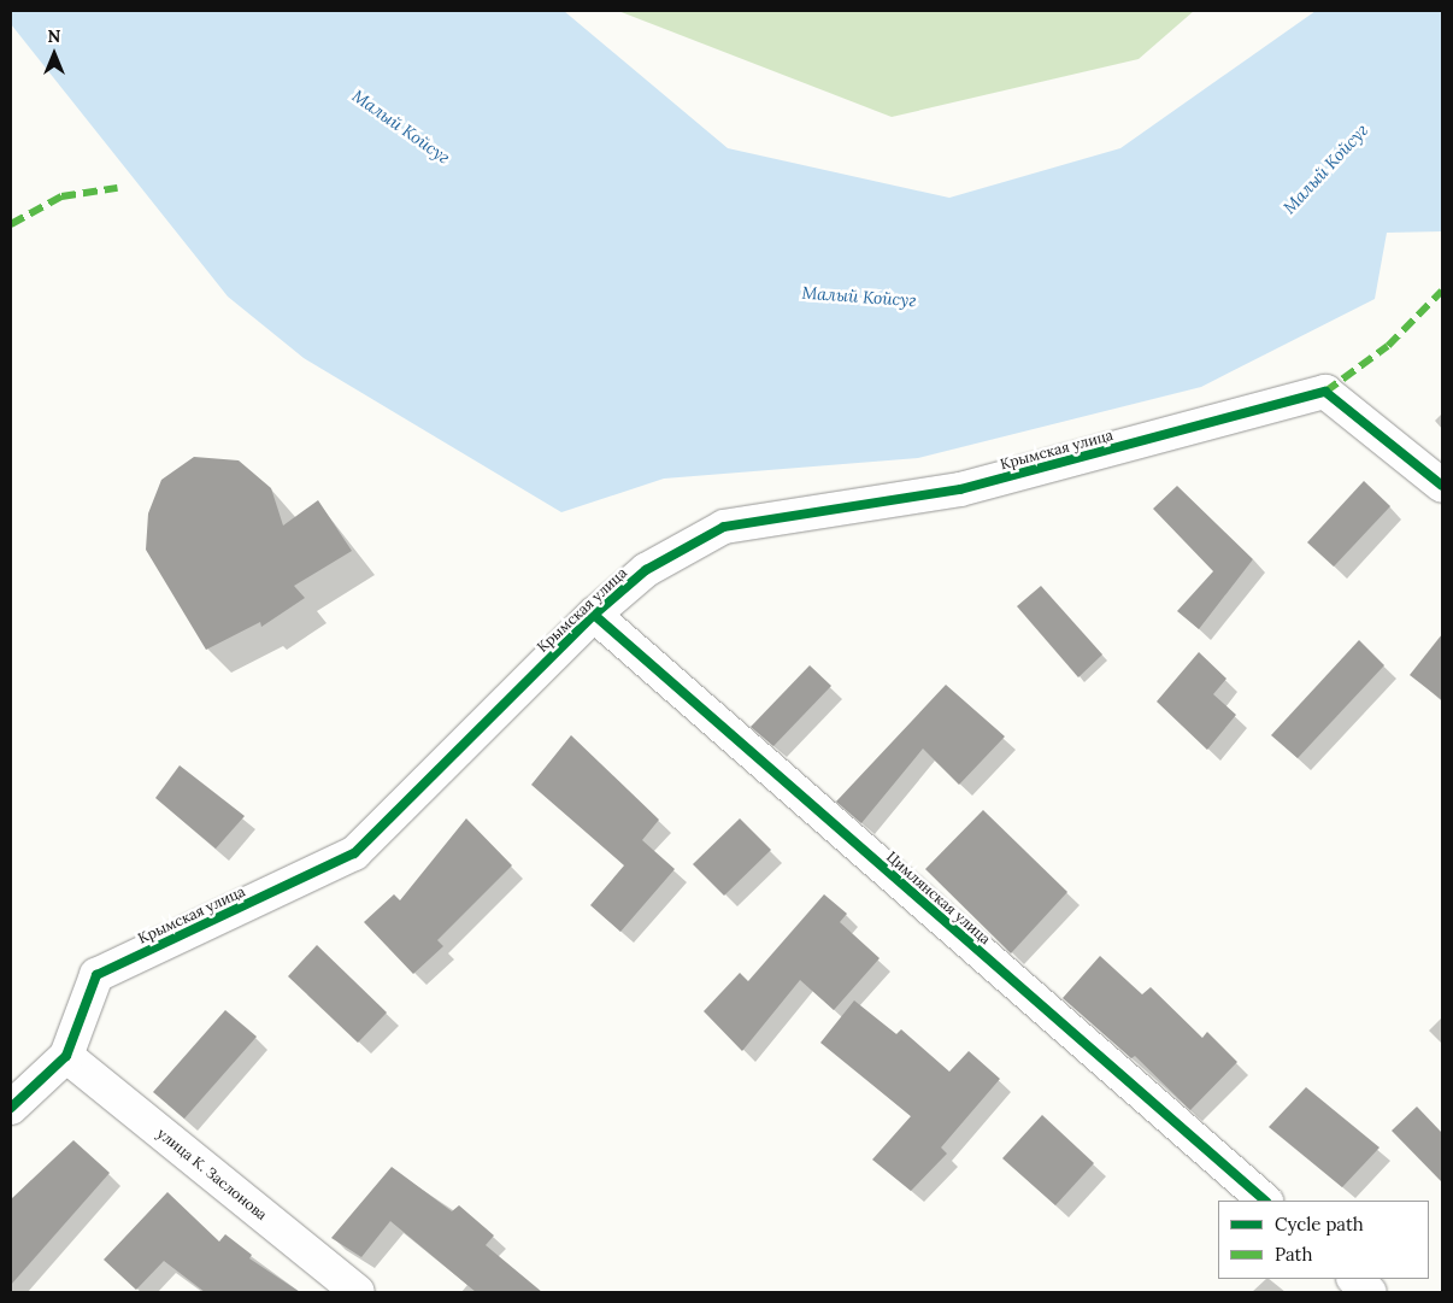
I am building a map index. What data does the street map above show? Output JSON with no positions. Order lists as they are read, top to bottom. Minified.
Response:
{"streets":{"street":["Крымская улица","Цимлянская улица","улица К. Заслонова"]},"crossings":[["Крымская улица","Цимлянская улица"],["Крымская улица","улица К. Заслонова"]],"water":["Малый Койсуг"],"legend":["Cycle path","Path"],"north":"top"}
